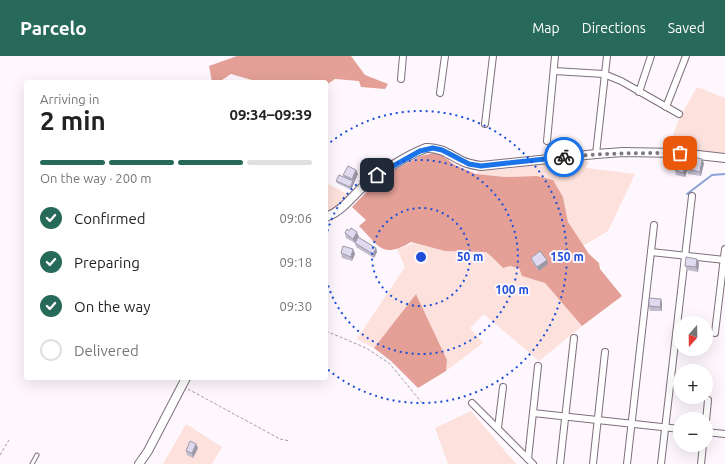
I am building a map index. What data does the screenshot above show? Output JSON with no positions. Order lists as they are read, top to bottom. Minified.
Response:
{"north":"bottom","page":{"header":"Parcelo","nav":["Map","Directions","Saved"],"heading":["2 min","Arriving in","09:34–09:39"],"bar":"On the way · 200 m","list":[["Confirmed","09:06"],["Preparing","09:18"],["On the way","09:30"],"Delivered"],"map_buttons":["+","−"]},"rings":["50 m","150 m","100 m"]}
